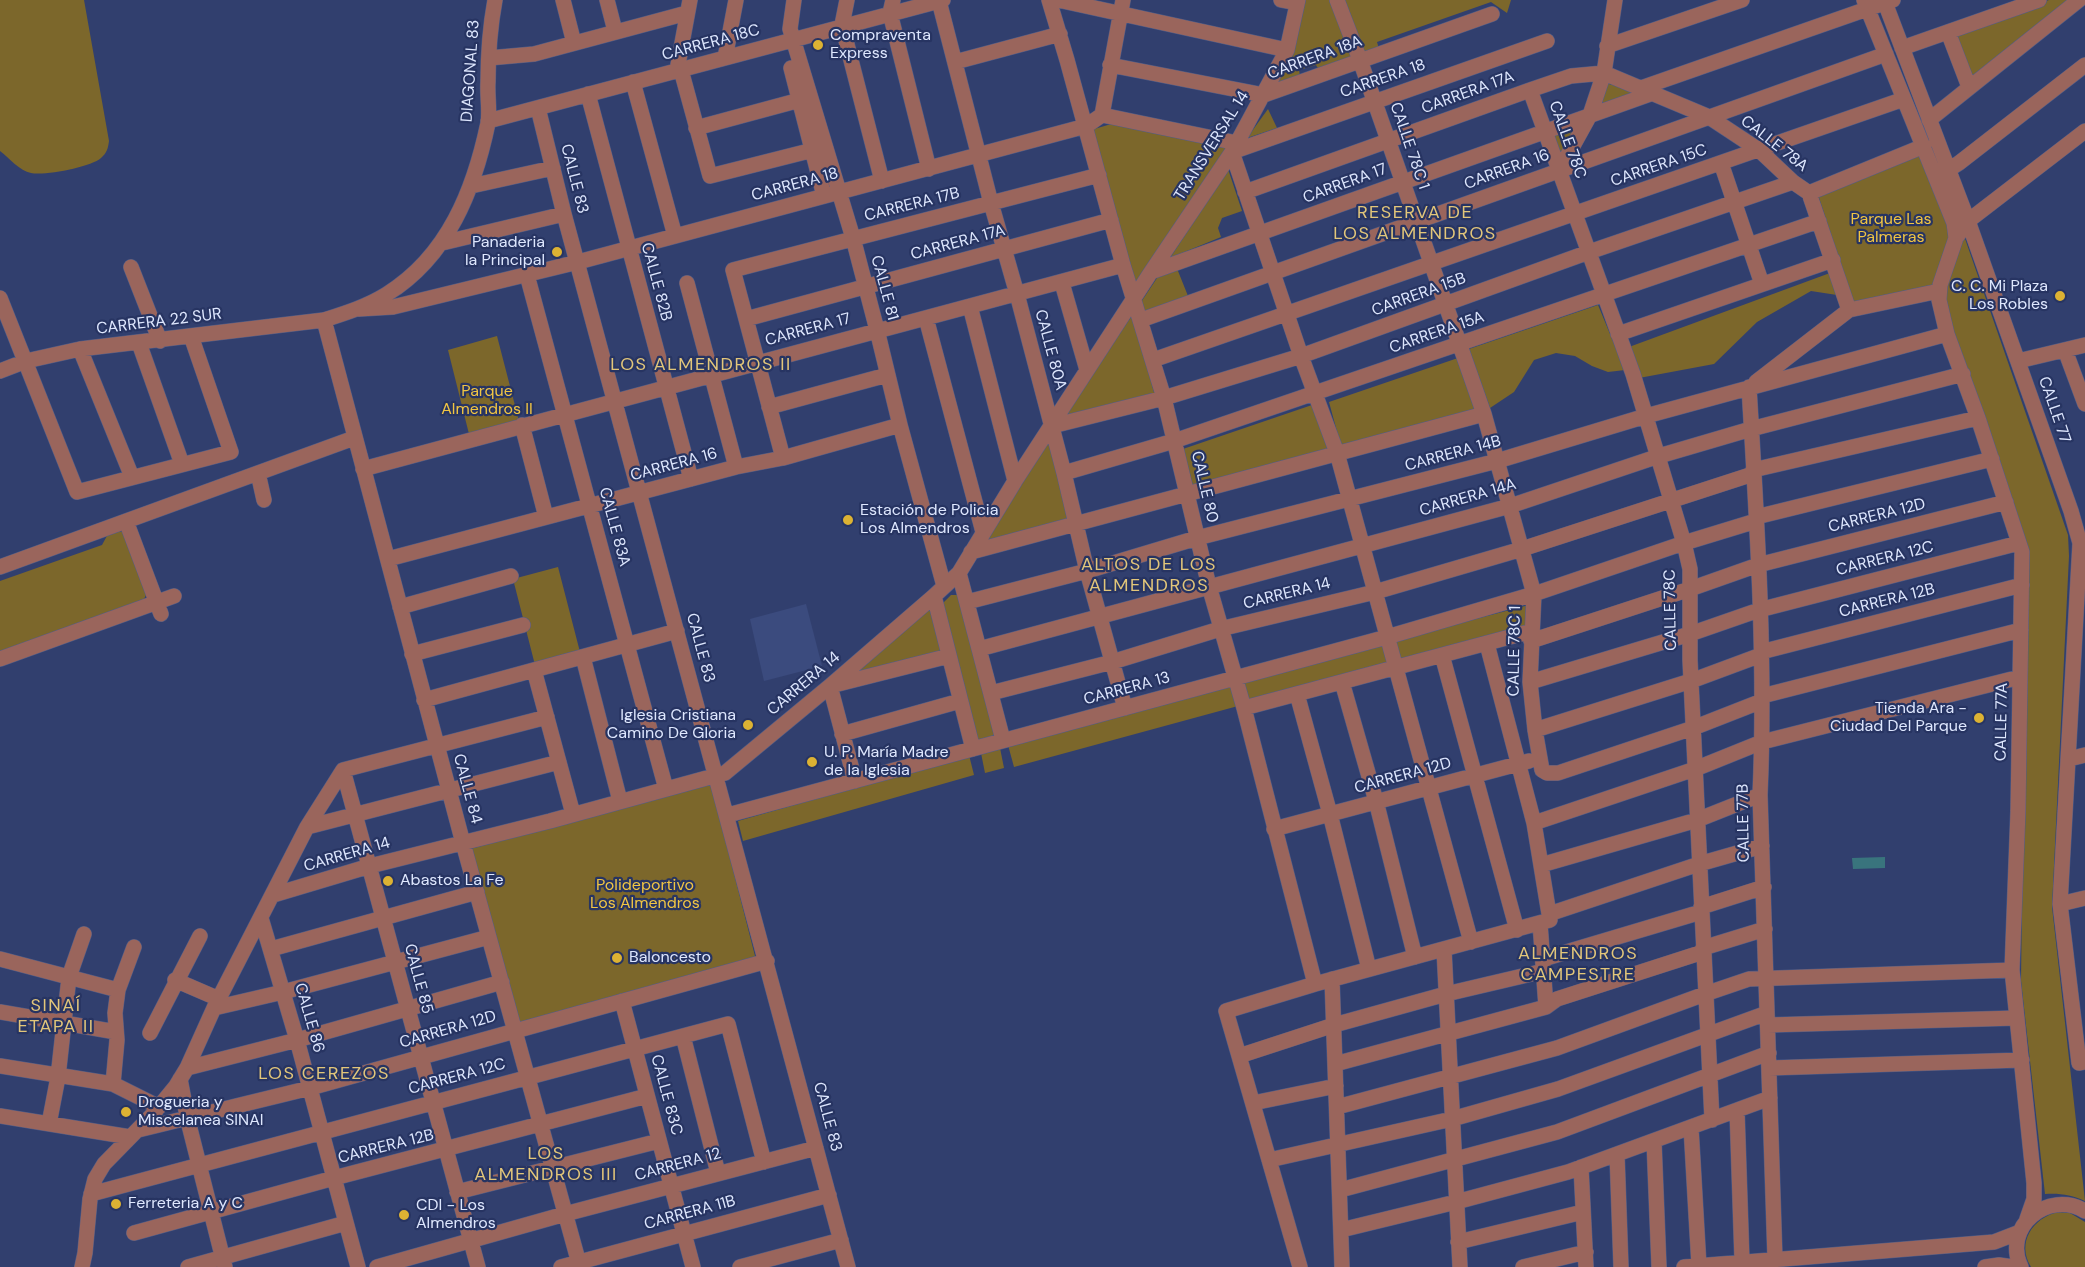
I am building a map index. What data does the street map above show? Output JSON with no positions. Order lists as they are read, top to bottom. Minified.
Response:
{"streets":{"street":["CARRERA 18C","CARRERA 18A","DIAGONAL 83","CARRERA 18","CARRERA 17A","CALLE 78C","CALLE 78A","TRANSVERSAL 14","CALLE 78C 1","CARRERA 15C","CARRERA 16","CALLE 83","CARRERA 17","CARRERA 17B","CALLE 82B","CALLE 81","CARRERA 15B","CARRERA 22 SUR","CARRERA 15A","CALLE 80A","CALLE 77","CARRERA 14B","CALLE 80","CARRERA 14A","CARRERA 12D","CALLE 83A","CARRERA 12C","CARRERA 14","CARRERA 12B","CARRERA 13","CALLE 77A","CALLE 84","CALLE 77B","CALLE 85","CALLE 86","CALLE 83C","CARRERA 12","CARRERA 11B"]},"crossings":[["CARRERA 18C","DIAGONAL 83"],["CARRERA 18C","CALLE 83"],["CARRERA 18C","CALLE 82B"],["CARRERA 18C","CALLE 81"],["CARRERA 18C","CALLE 80A"],["CARRERA 18A","TRANSVERSAL 14"],["CARRERA 18A","CALLE 78C 1"],["DIAGONAL 83","CARRERA 18"],["DIAGONAL 83","CARRERA 22 SUR"],["DIAGONAL 83","CALLE 84"],["CARRERA 18","TRANSVERSAL 14"],["CARRERA 18","CALLE 78C 1"],["CARRERA 18","CALLE 83"],["CARRERA 18","CALLE 82B"],["CARRERA 18","CALLE 81"],["CARRERA 18","CALLE 80A"],["CARRERA 18","CALLE 80"],["CARRERA 18","CALLE 83A"],["CARRERA 17A","CALLE 78C"],["CARRERA 17A","CALLE 78A"],["CARRERA 17A","CALLE 78C 1"],["CARRERA 17A","CARRERA 17B"],["CARRERA 17A","CALLE 81"],["CARRERA 17A","CALLE 80A"],["CARRERA 17A","CALLE 80"],["CALLE 78C","CARRERA 15C"],["CALLE 78C","CARRERA 16"],["CALLE 78C","CARRERA 17"],["CALLE 78C","CARRERA 15B"],["CALLE 78C","CARRERA 15A"],["CALLE 78C","CARRERA 14B"],["CALLE 78C","CARRERA 14A"],["CALLE 78C","CARRERA 12D"],["CALLE 78C","CARRERA 12C"],["CALLE 78C","CARRERA 14"],["CALLE 78C","CARRERA 12B"],["CALLE 78C","CARRERA 13"],["CALLE 78A","CARRERA 15C"],["CALLE 78A","CARRERA 16"],["CALLE 78A","CARRERA 17"],["CALLE 78A","CARRERA 15B"],["CALLE 78A","CARRERA 15A"],["TRANSVERSAL 14","CARRERA 17"],["TRANSVERSAL 14","CALLE 80"],["TRANSVERSAL 14","CARRERA 14"],["CALLE 78C 1","CARRERA 15C"],["CALLE 78C 1","CARRERA 16"],["CALLE 78C 1","CARRERA 17"],["CALLE 78C 1","CARRERA 15B"],["CALLE 78C 1","CARRERA 15A"],["CALLE 78C 1","CARRERA 14B"],["CALLE 78C 1","CARRERA 14A"],["CALLE 78C 1","CARRERA 12D"],["CALLE 78C 1","CARRERA 12C"],["CALLE 78C 1","CARRERA 14"],["CALLE 78C 1","CARRERA 12B"],["CALLE 78C 1","CARRERA 13"],["CARRERA 15C","CALLE 77"],["CARRERA 15C","CALLE 80"],["CARRERA 16","CALLE 83"],["CARRERA 16","CALLE 82B"],["CARRERA 16","CALLE 81"],["CARRERA 16","CALLE 77"],["CARRERA 16","CALLE 80"],["CARRERA 16","CALLE 83A"],["CARRERA 16","CALLE 84"],["CALLE 83","CARRERA 17"],["CALLE 83","CARRERA 12D"],["CALLE 83","CARRERA 14"],["CALLE 83","CARRERA 13"],["CALLE 83","CARRERA 12"],["CALLE 83","CARRERA 11B"],["CARRERA 17","CALLE 82B"],["CARRERA 17","CALLE 81"],["CARRERA 17","CALLE 80A"],["CARRERA 17","CALLE 77"],["CARRERA 17","CALLE 80"],["CARRERA 17","CALLE 83A"],["CARRERA 17","CALLE 84"],["CARRERA 17B","CALLE 81"],["CARRERA 17B","CALLE 80A"],["CARRERA 17B","CALLE 80"],["CALLE 81","CARRERA 14"],["CALLE 81","CARRERA 13"],["CARRERA 15B","CALLE 80A"],["CARRERA 15B","CALLE 80"],["CARRERA 15B","CARRERA 14"],["CARRERA 22 SUR","CALLE 84"],["CARRERA 15A","CALLE 80A"],["CARRERA 15A","CALLE 80"],["CALLE 80A","CARRERA 14B"],["CALLE 80A","CARRERA 14A"],["CALLE 80A","CARRERA 14"],["CALLE 80A","CARRERA 13"],["CALLE 77","CALLE 77A"],["CARRERA 14B","CALLE 80"],["CARRERA 14B","CALLE 77A"],["CARRERA 14B","CALLE 77B"],["CALLE 80","CARRERA 14A"],["CALLE 80","CARRERA 12D"],["CALLE 80","CARRERA 14"],["CALLE 80","CARRERA 13"],["CARRERA 14A","CALLE 77A"],["CARRERA 14A","CALLE 77B"],["CARRERA 12D","CALLE 77A"],["CARRERA 12D","CALLE 84"],["CARRERA 12D","CALLE 77B"],["CARRERA 12D","CALLE 85"],["CARRERA 12D","CALLE 86"],["CARRERA 12D","CALLE 83C"],["CALLE 83A","CARRERA 14"],["CARRERA 12C","CALLE 77A"],["CARRERA 12C","CALLE 84"],["CARRERA 12C","CALLE 77B"],["CARRERA 12C","CALLE 85"],["CARRERA 12C","CALLE 86"],["CARRERA 12C","CALLE 83C"],["CARRERA 12C","CARRERA 12"],["CARRERA 14","CALLE 84"],["CARRERA 14","CALLE 77B"],["CARRERA 14","CALLE 85"],["CARRERA 12B","CALLE 77A"],["CARRERA 12B","CALLE 84"],["CARRERA 12B","CALLE 77B"],["CARRERA 12B","CALLE 85"],["CARRERA 12B","CALLE 86"],["CARRERA 12B","CALLE 83C"],["CARRERA 13","CALLE 77B"],["CALLE 84","CARRERA 12"],["CALLE 84","CARRERA 11B"],["CALLE 85","CARRERA 12"],["CALLE 83C","CARRERA 12"],["CALLE 83C","CARRERA 11B"]],"districts":["RESERVA DE LOS ALMENDROS","LOS ALMENDROS II","ALTOS DE LOS ALMENDROS","ALMENDROS CAMPESTRE","SINAÍ ETAPA II","LOS CEREZOS","LOS ALMENDROS III"],"parks":["Parque Las Palmeras","Parque Almendros II","Polideportivo Los Almendros"],"places":["Compraventa Express","Panaderia la Principal","C. C. Mi Plaza Los Robles","Estación de Policia Los Almendros","Tienda Ara - Ciudad Del Parque","Iglesia Cristiana Camino De Gloria","U. P. María Madre de la Iglesia","Abastos La Fe","Baloncesto","Drogueria y Miscelanea SINAI","Ferreteria A y C","CDI - Los Almendros"]}
